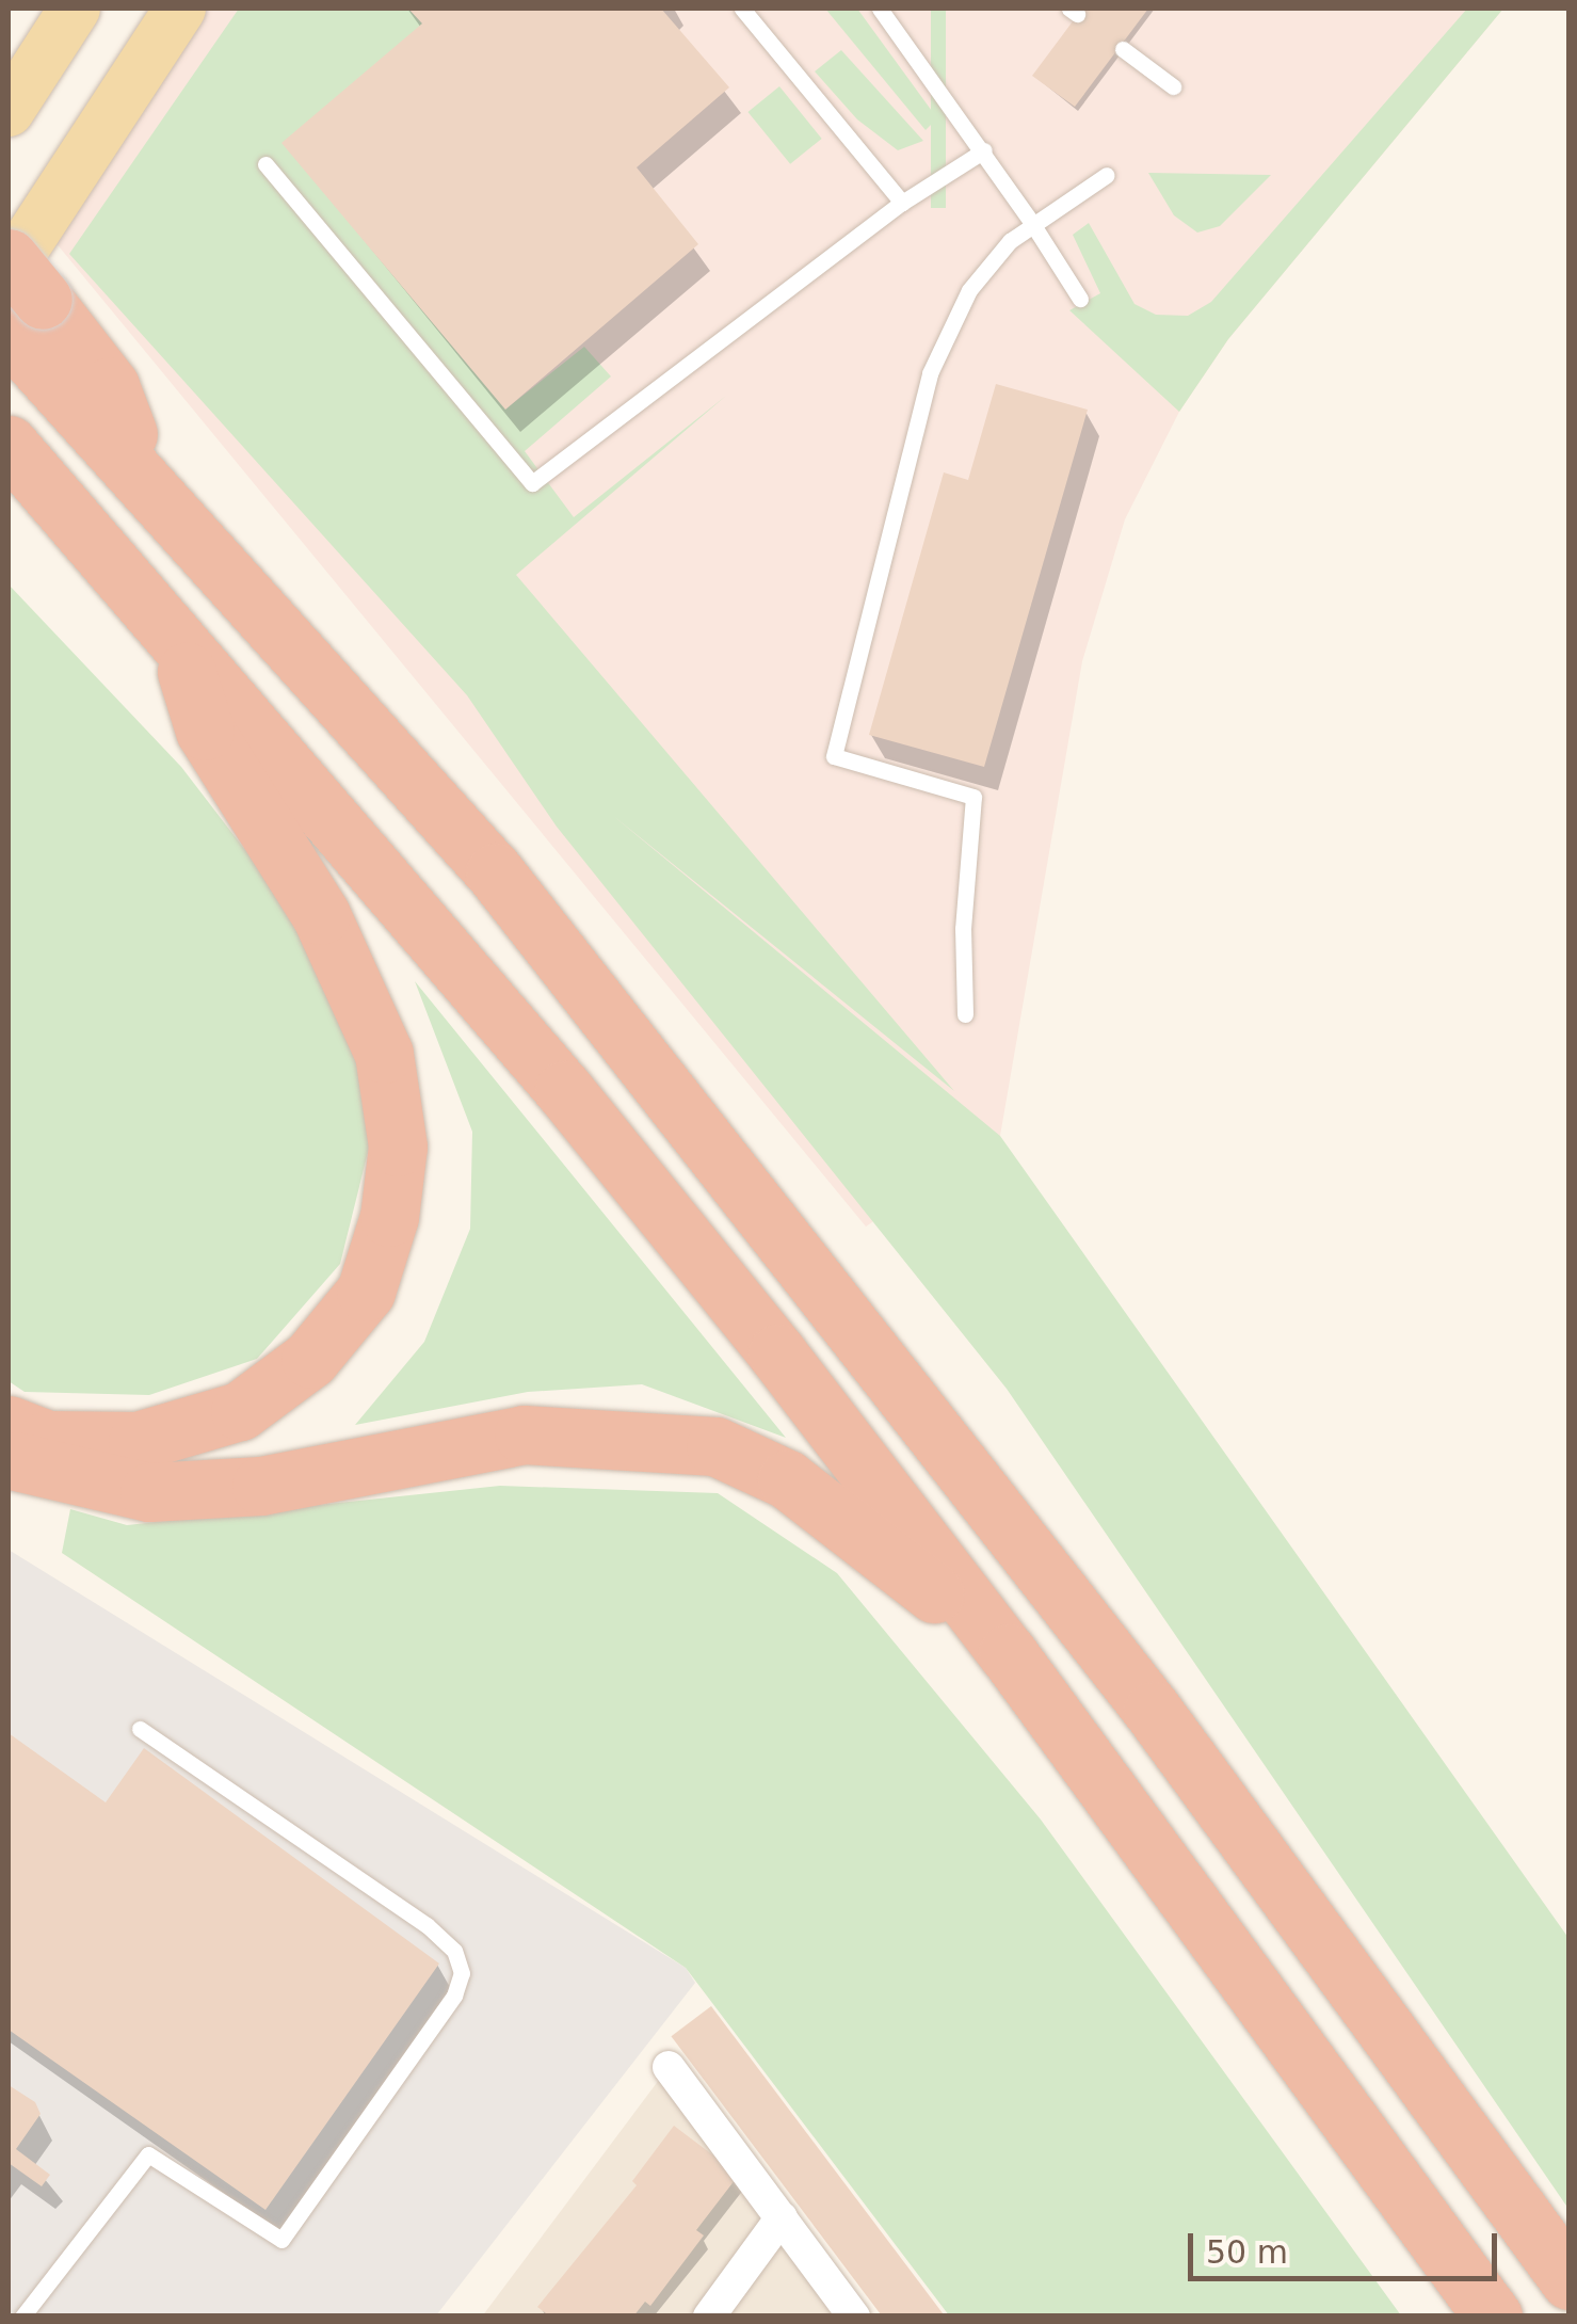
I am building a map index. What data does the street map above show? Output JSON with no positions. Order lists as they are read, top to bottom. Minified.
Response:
{"scale_bar":"50 m"}
